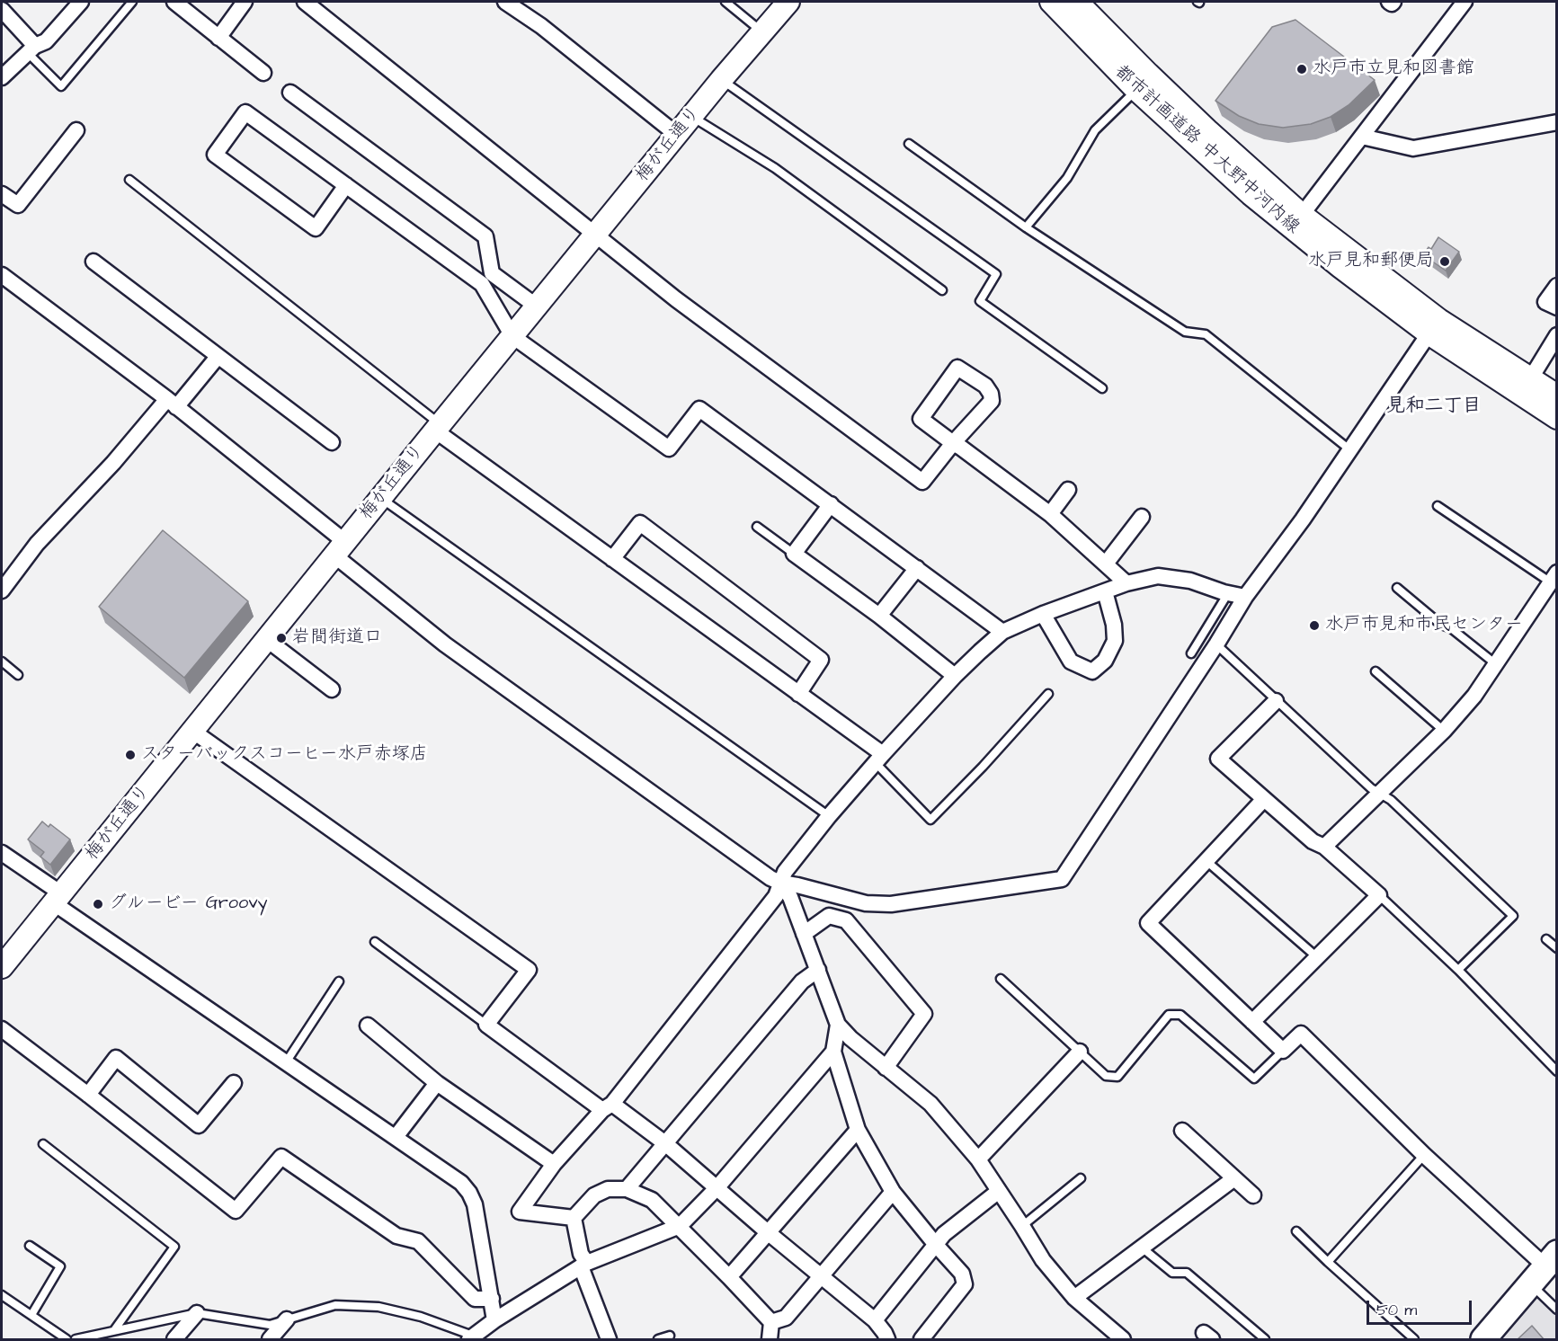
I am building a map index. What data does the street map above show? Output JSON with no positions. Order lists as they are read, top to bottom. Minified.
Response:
{"streets":{"street":["梅が丘通り","都市計画道路 中大野中河内線"]},"districts":["見和二丁目"],"places":["水戸市立見和図書館","水戸見和郵便局","水戸市見和市民センター","岩間街道口","スターバックスコーヒー水戸赤塚店","グルービー Groovy"],"scale_bar":"50 m"}
